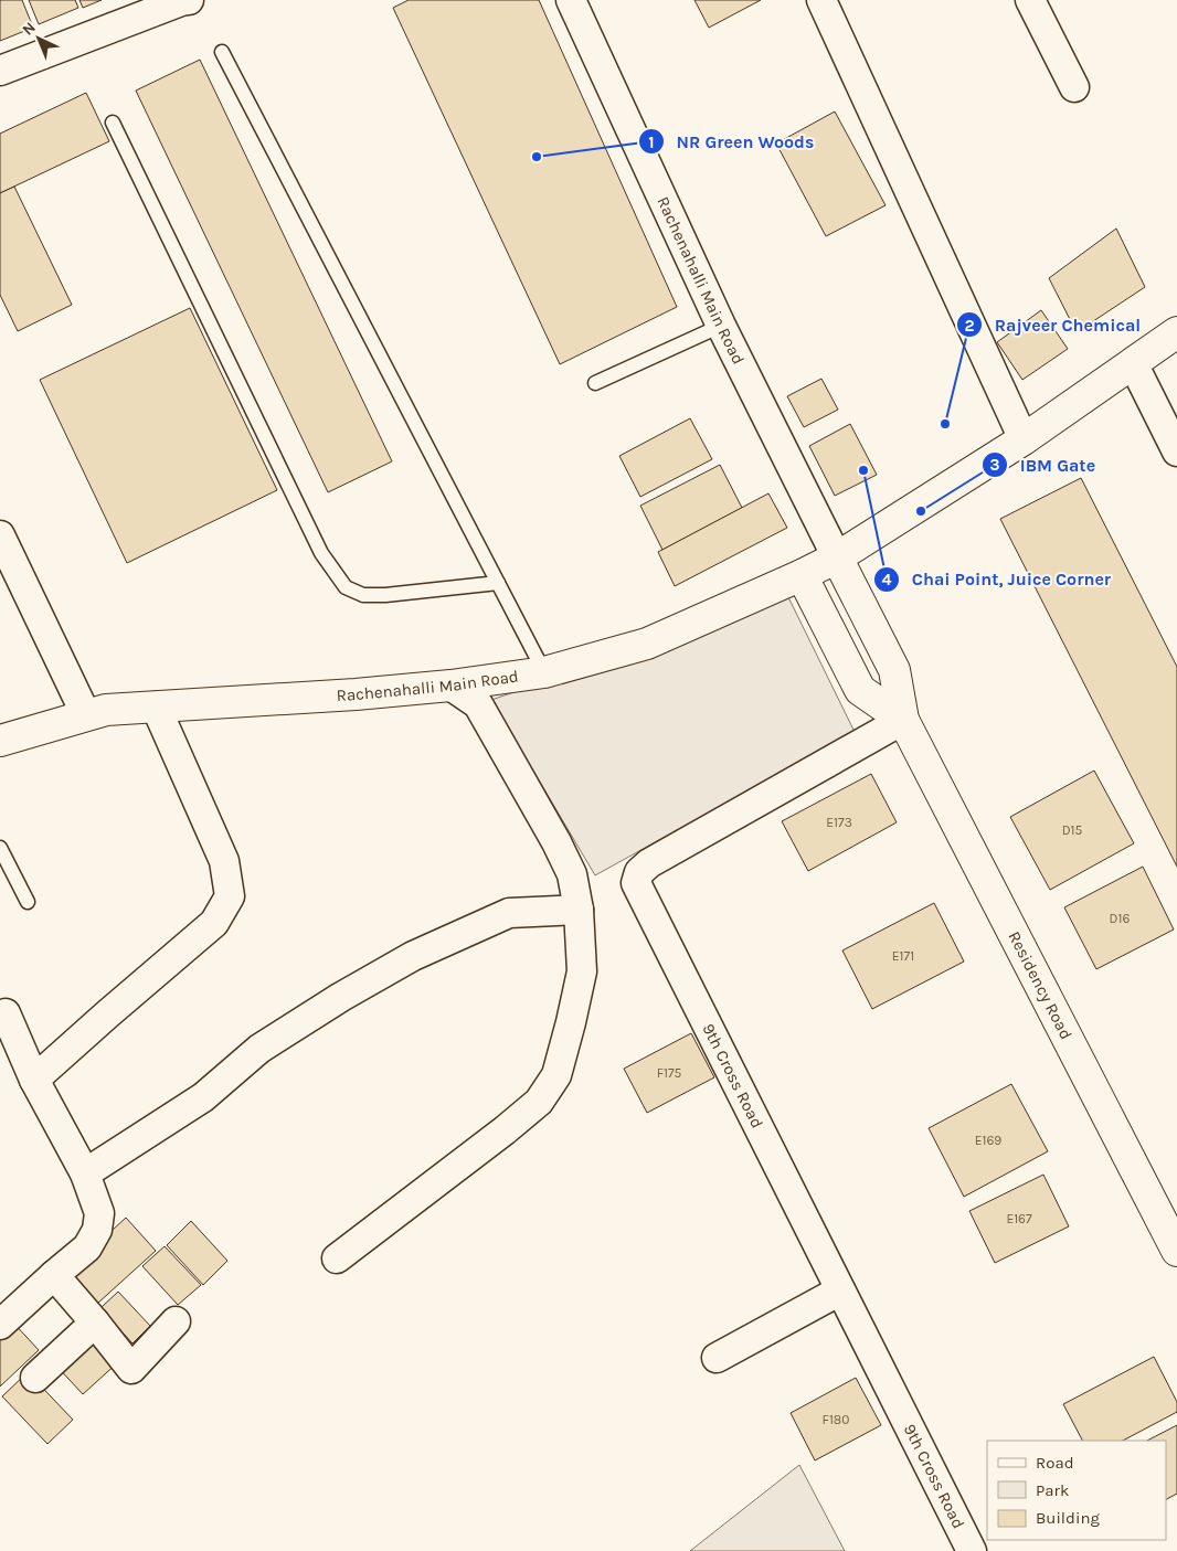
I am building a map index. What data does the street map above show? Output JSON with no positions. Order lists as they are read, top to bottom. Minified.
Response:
{"streets":{"street":["Rachenahalli Main Road","Residency Road","9th Cross Road"]},"crossings":[["Rachenahalli Main Road","Residency Road"],["Residency Road","9th Cross Road"]],"places":["NR Green Woods","Rajveer Chemical","Chai Point, Juice Corner","IBM Gate"],"house_numbers":["E173","D15","D16","E171","F175","E169","E167","F180"],"legend":["Road","Park","Building"],"north":"top left"}
